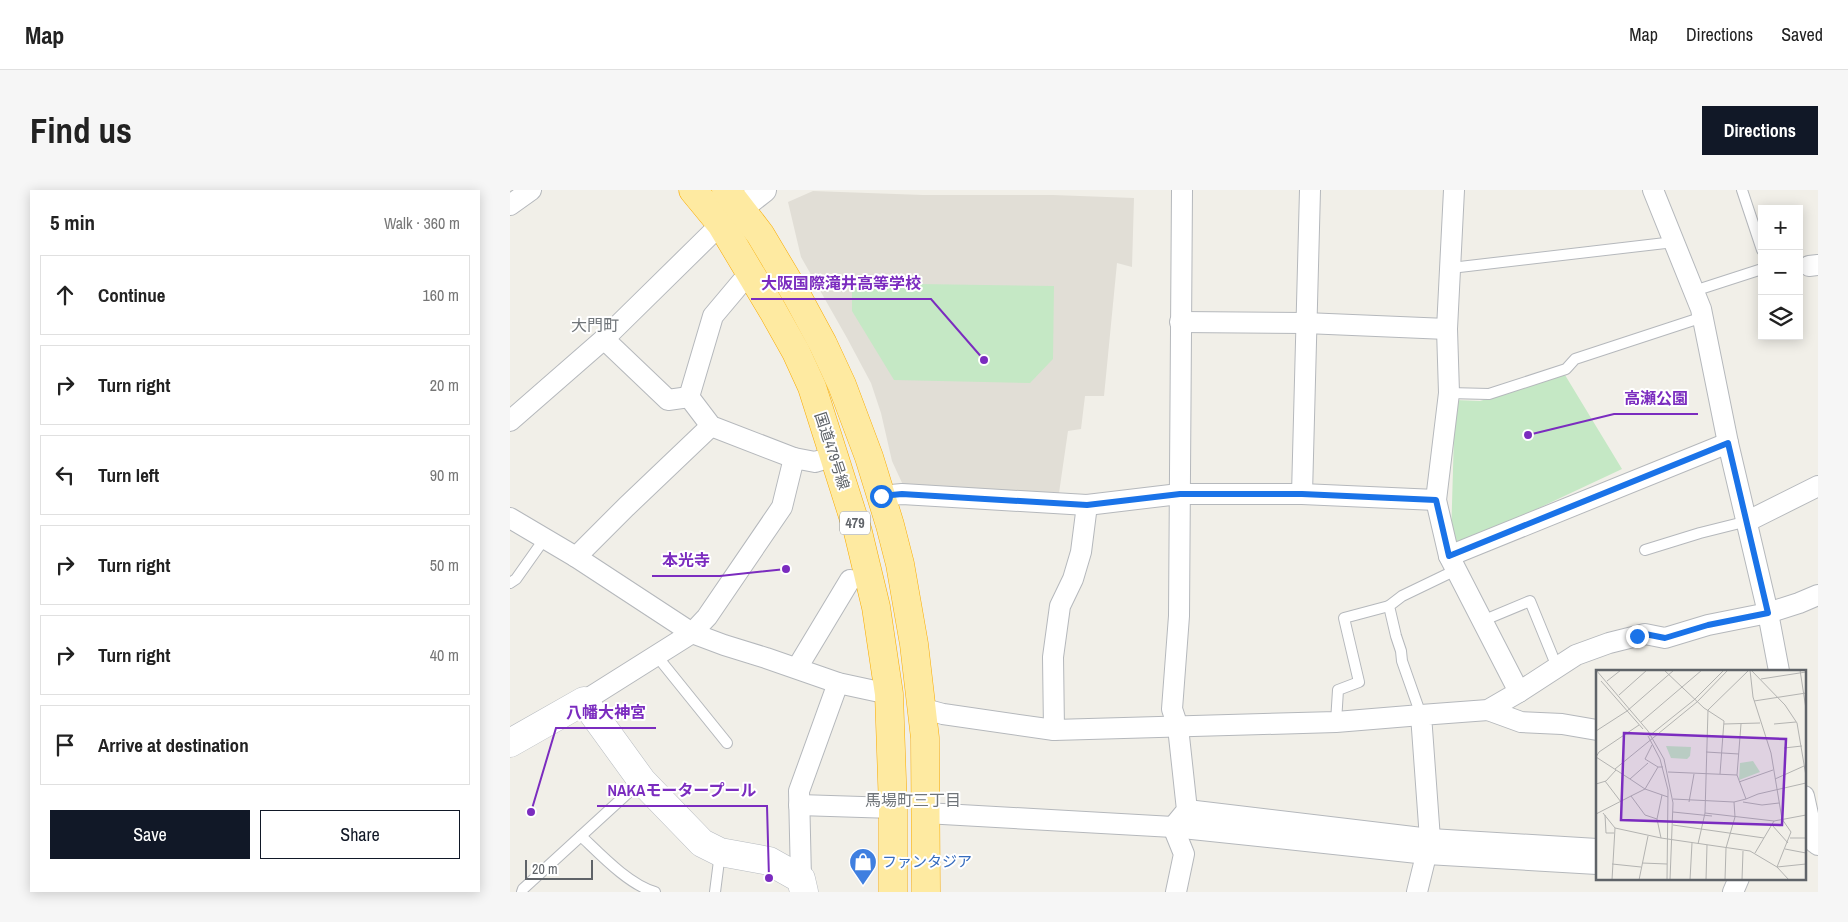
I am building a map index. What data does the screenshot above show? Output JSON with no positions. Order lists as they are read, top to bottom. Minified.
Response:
{"streets":{"highway":["国道479号線","479"]},"districts":["大門町","馬場町三丁目"],"places":{"other":["大阪国際滝井高等学校","高瀬公園","本光寺","八幡大神宮","NAKAモータープール"],"shop":["ファンタジア"]},"scale_bar":"20 m","page":{"header":"Map","nav":["Map","Directions","Saved"],"buttons":["Directions",["Save","Share"]],"title":"Find us","heading":["5 min","Walk · 360 m"],"map_buttons":["+","−"],"list":[["Continue","160 m"],["Turn right","20 m"],["Turn left","90 m"],["Turn right","50 m"],["Turn right","40 m"],"Arrive at destination"],"scale":"20 m"}}
